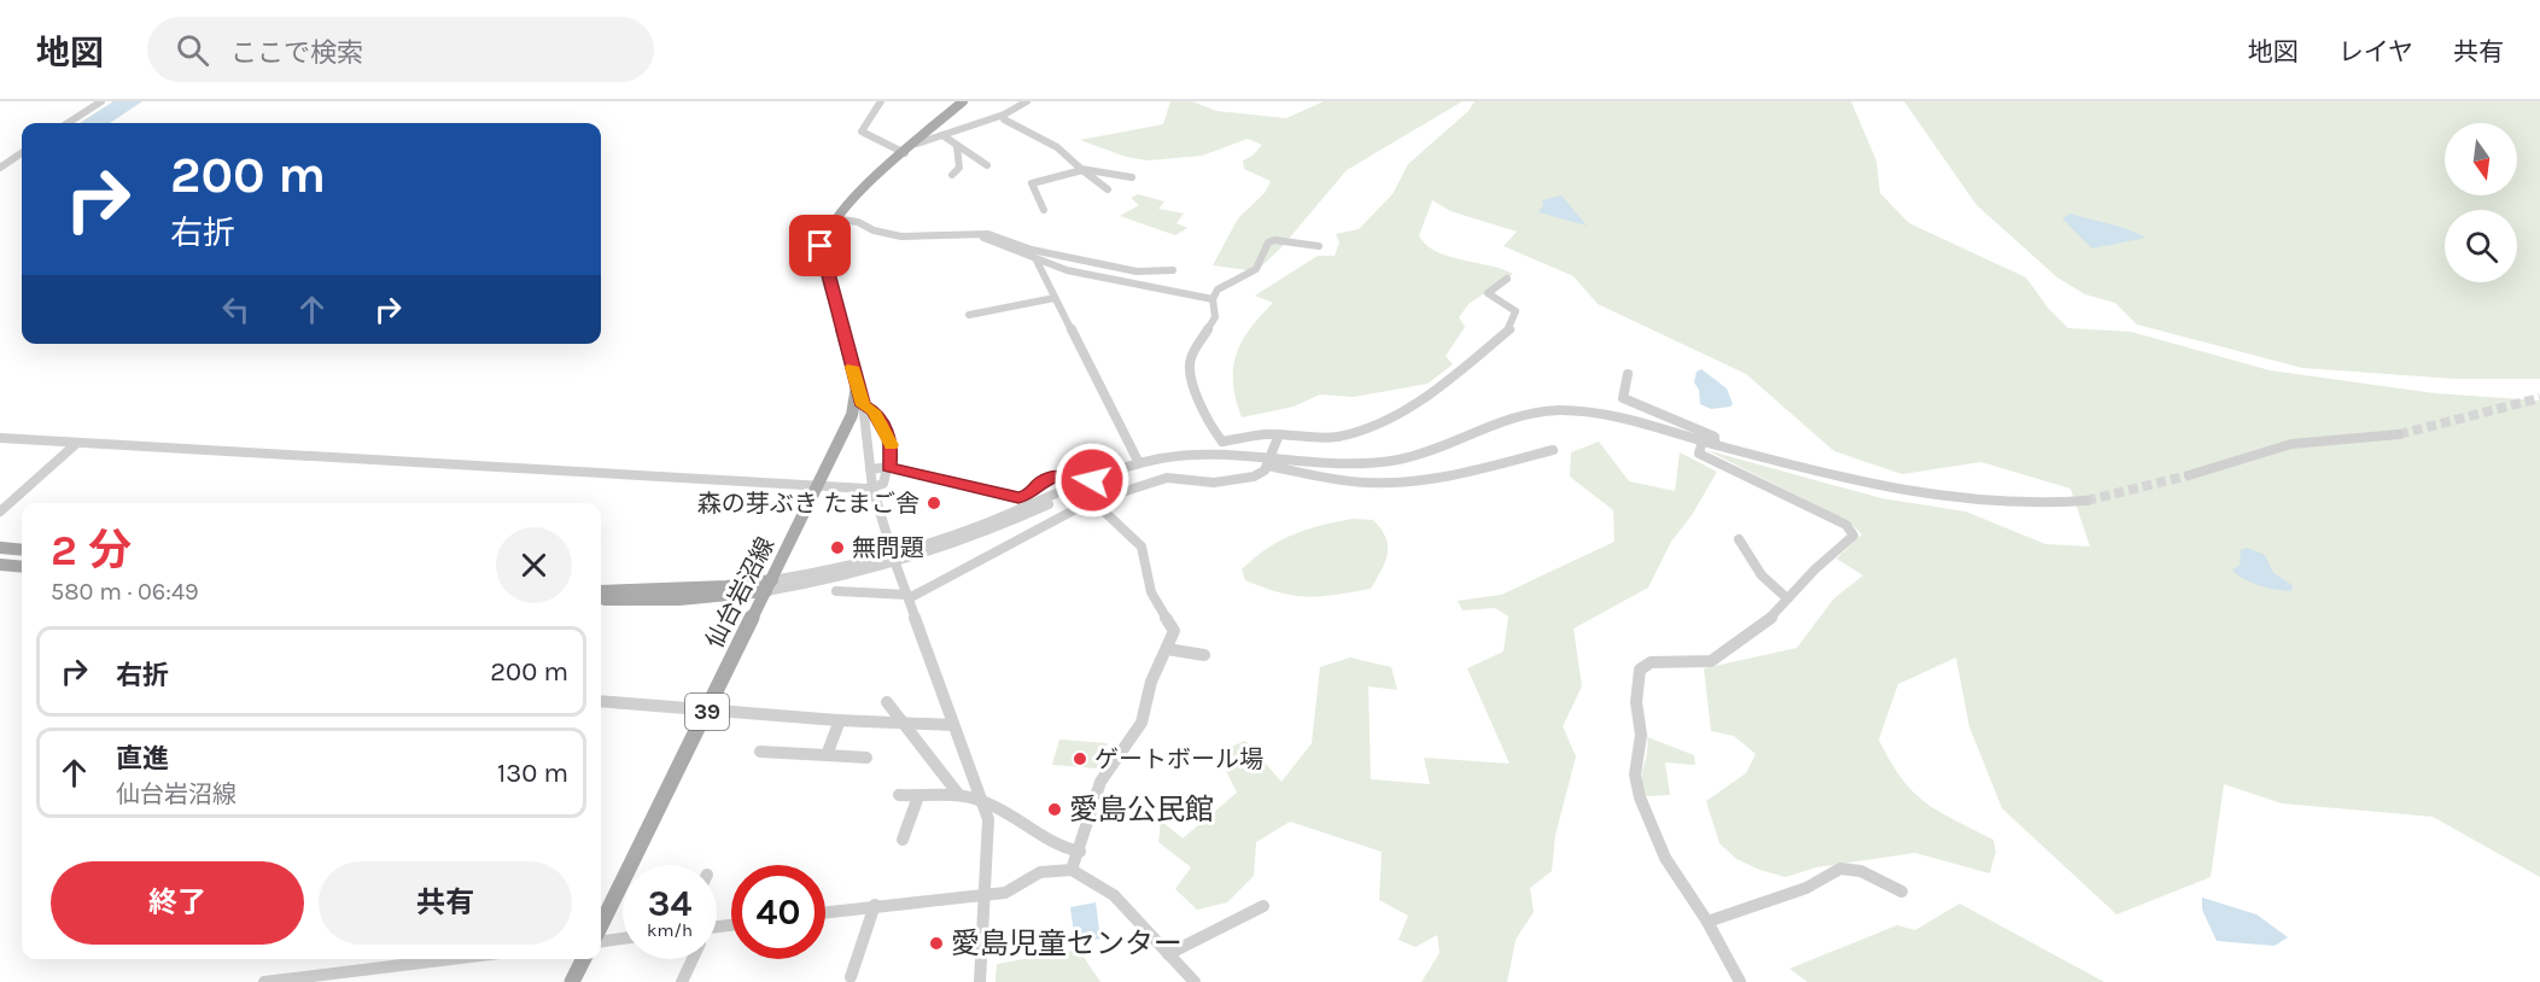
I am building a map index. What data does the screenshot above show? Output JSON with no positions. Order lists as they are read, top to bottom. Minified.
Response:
{"streets":{"main road":["仙台岩沼線","39"]},"places":["森の芽ぶき たまご舎","無問題","ゲートボール場","愛島公民館","愛島児童センター"],"north":"bottom","page":{"header":"地図","search":"ここで検索","nav":["地図","レイヤ","共有"],"turn":["200 m","右折"],"heading":["2 分","580 m · 06:49"],"list":[{"name":"右折","value":"200 m"},{"name":"直進","note":"仙台岩沼線","value":"130 m"}],"buttons":["終了","共有"],"speed":"34 km/h","limit":"40"}}
